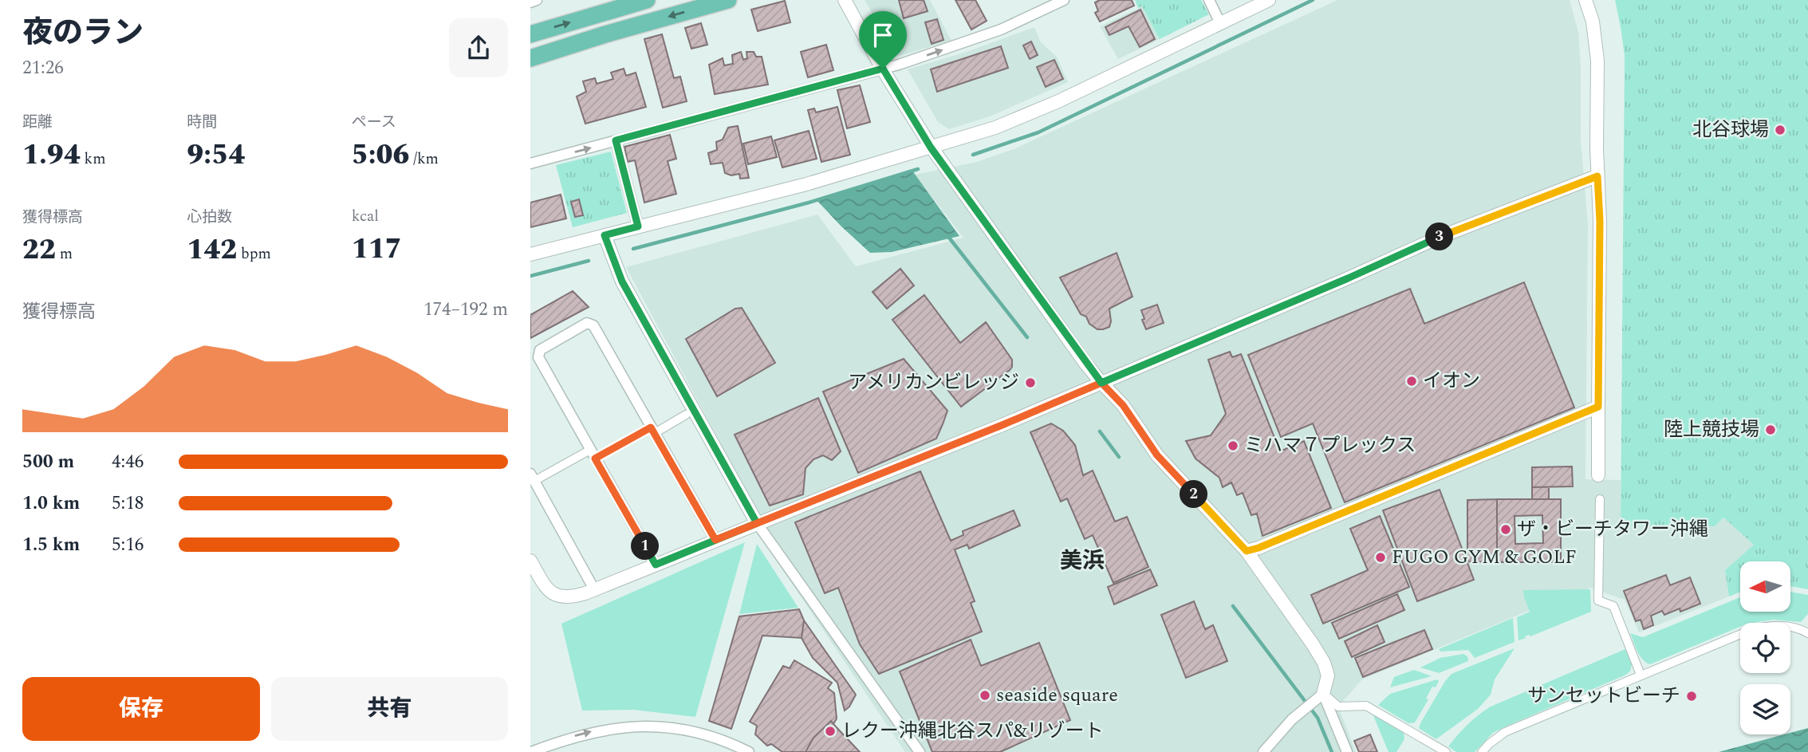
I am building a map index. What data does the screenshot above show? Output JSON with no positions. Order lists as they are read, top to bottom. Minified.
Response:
{"districts":["美浜"],"places":["北谷球場","イオン","アメリカンビレッジ","陸上競技場","ミハマ７プレックス","ザ・ビーチタワー沖縄","FUGO GYM & GOLF","seaside square","サンセットビーチ","レクー沖縄北谷スパ&リゾート"],"north":"left","page":{"heading":["夜のラン","21:26"],"stats":[["距離","1.94 km"],["時間","9:54"],["ペース","5:06 /km"],["獲得標高","22 m"],["心拍数","142 bpm"],["kcal","117"]],"pins":["3","2","1"],"chart":["獲得標高","174–192 m"],"list":[{"name":"500 m","note":"4:46"},{"name":"1.0 km","note":"5:18"},{"name":"1.5 km","note":"5:16"}],"buttons":["保存","共有"]}}
